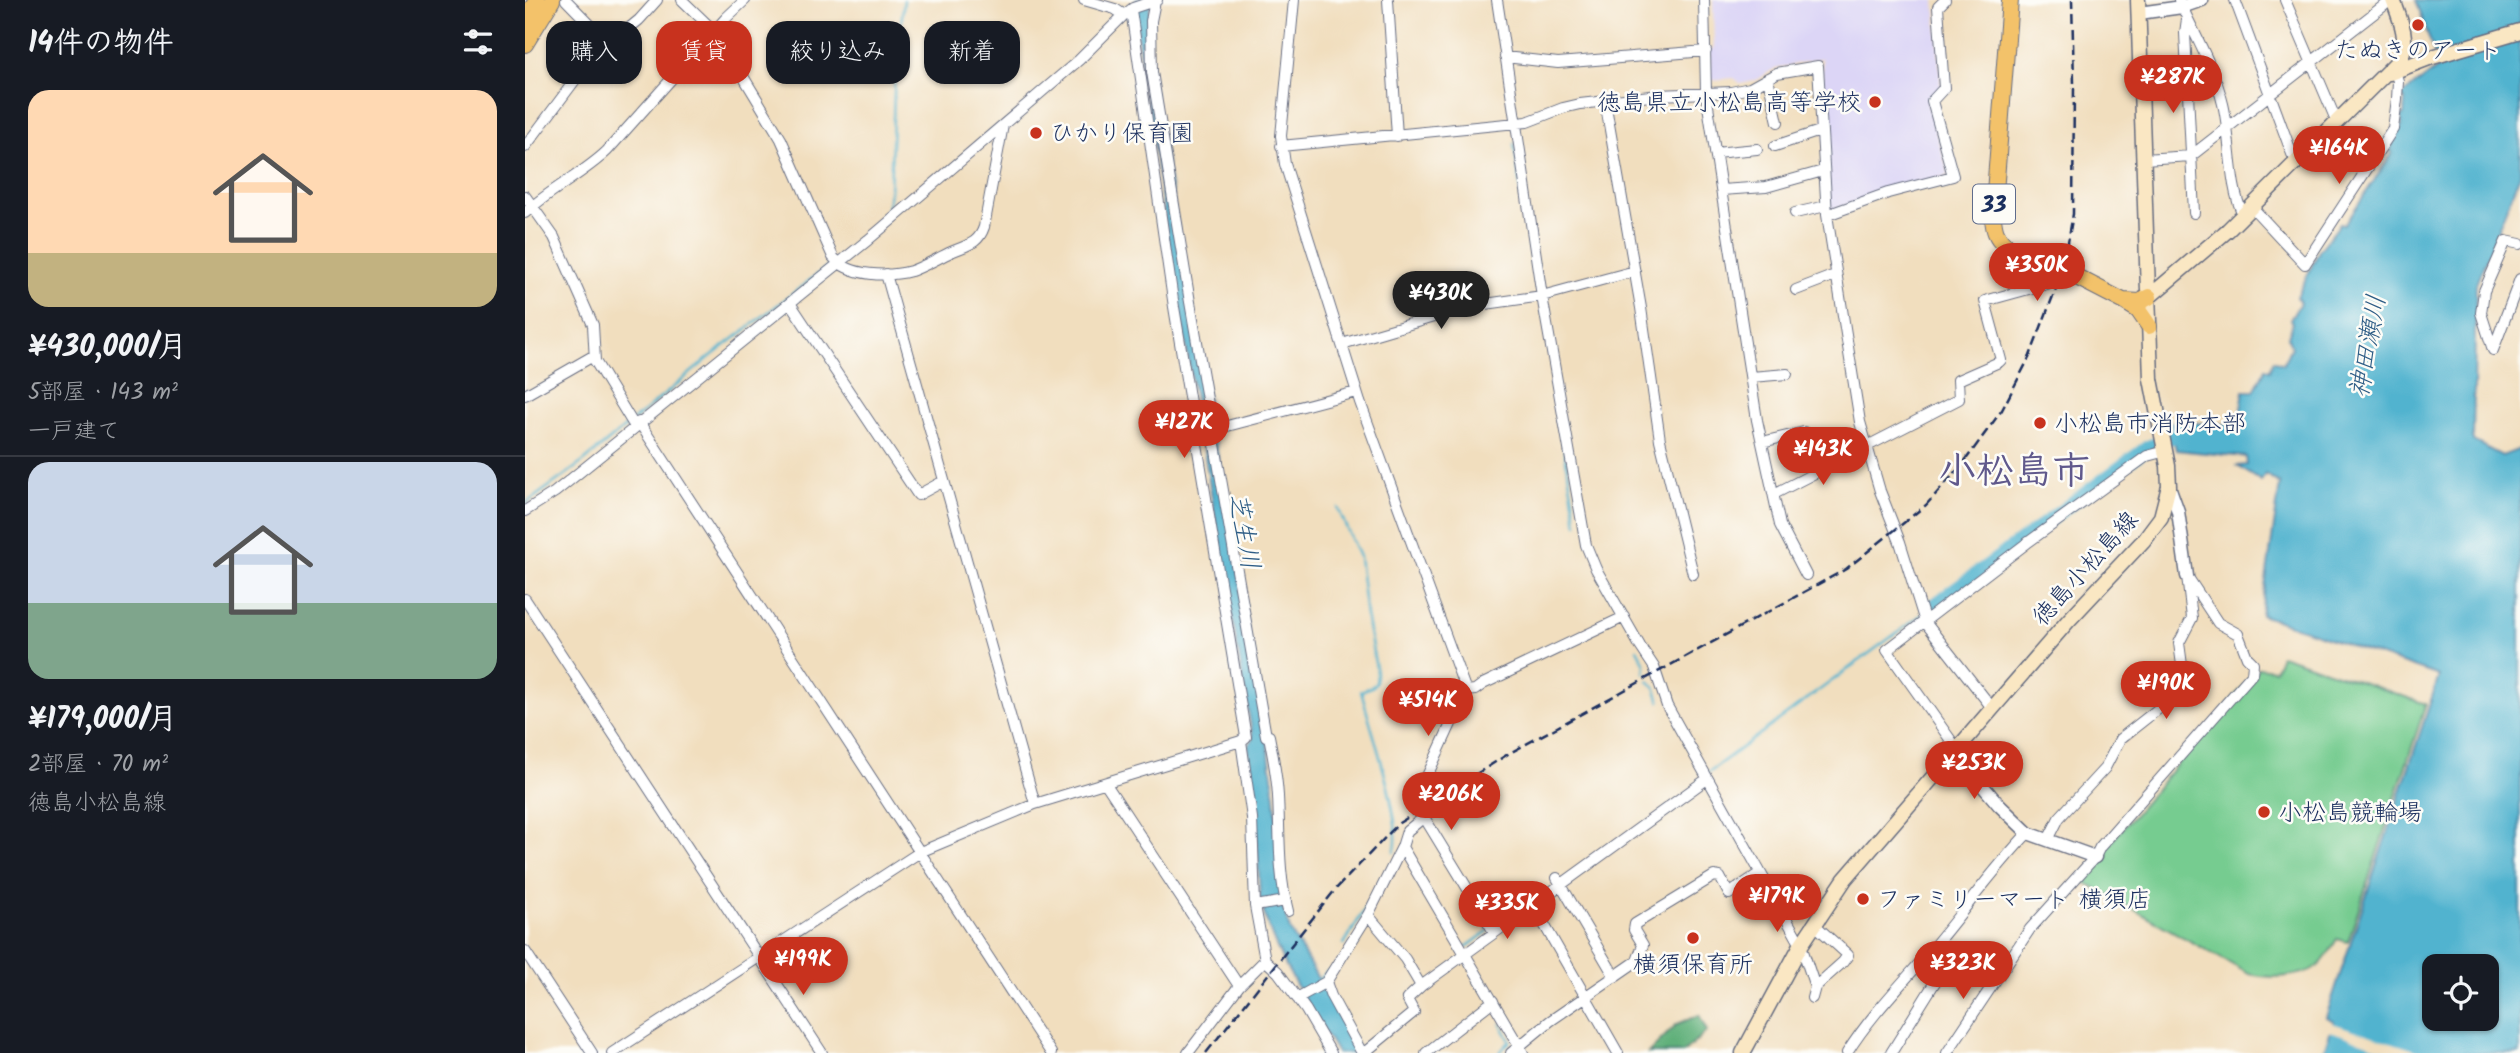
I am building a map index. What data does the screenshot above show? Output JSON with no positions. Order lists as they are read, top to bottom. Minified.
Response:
{"streets":{"main road":["33","徳島小松島線"]},"crossings":[["33","徳島小松島線"]],"districts":["小松島市"],"water":["神田瀬川","芝生川"],"places":["たぬきのアート","徳島県立小松島高等学校","ひかり保育園","小松島市消防本部","小松島競輪場","ファミリーマート 横須店","横須保育所"],"page":{"heading":"14件の物件","chip":["購入","賃貸","絞り込み","新着"],"price":["¥287K","¥164K","¥350K","¥430K","¥127K","¥143K","¥190K","¥514K","¥253K","¥206K","¥179K","¥335K","¥199K","¥323K"],"list":[{"name":"¥430,000/月","note":"5部屋 · 143 m² · 一戸建て"},{"name":"¥179,000/月","note":"2部屋 · 70 m² · 徳島小松島線"}]}}
